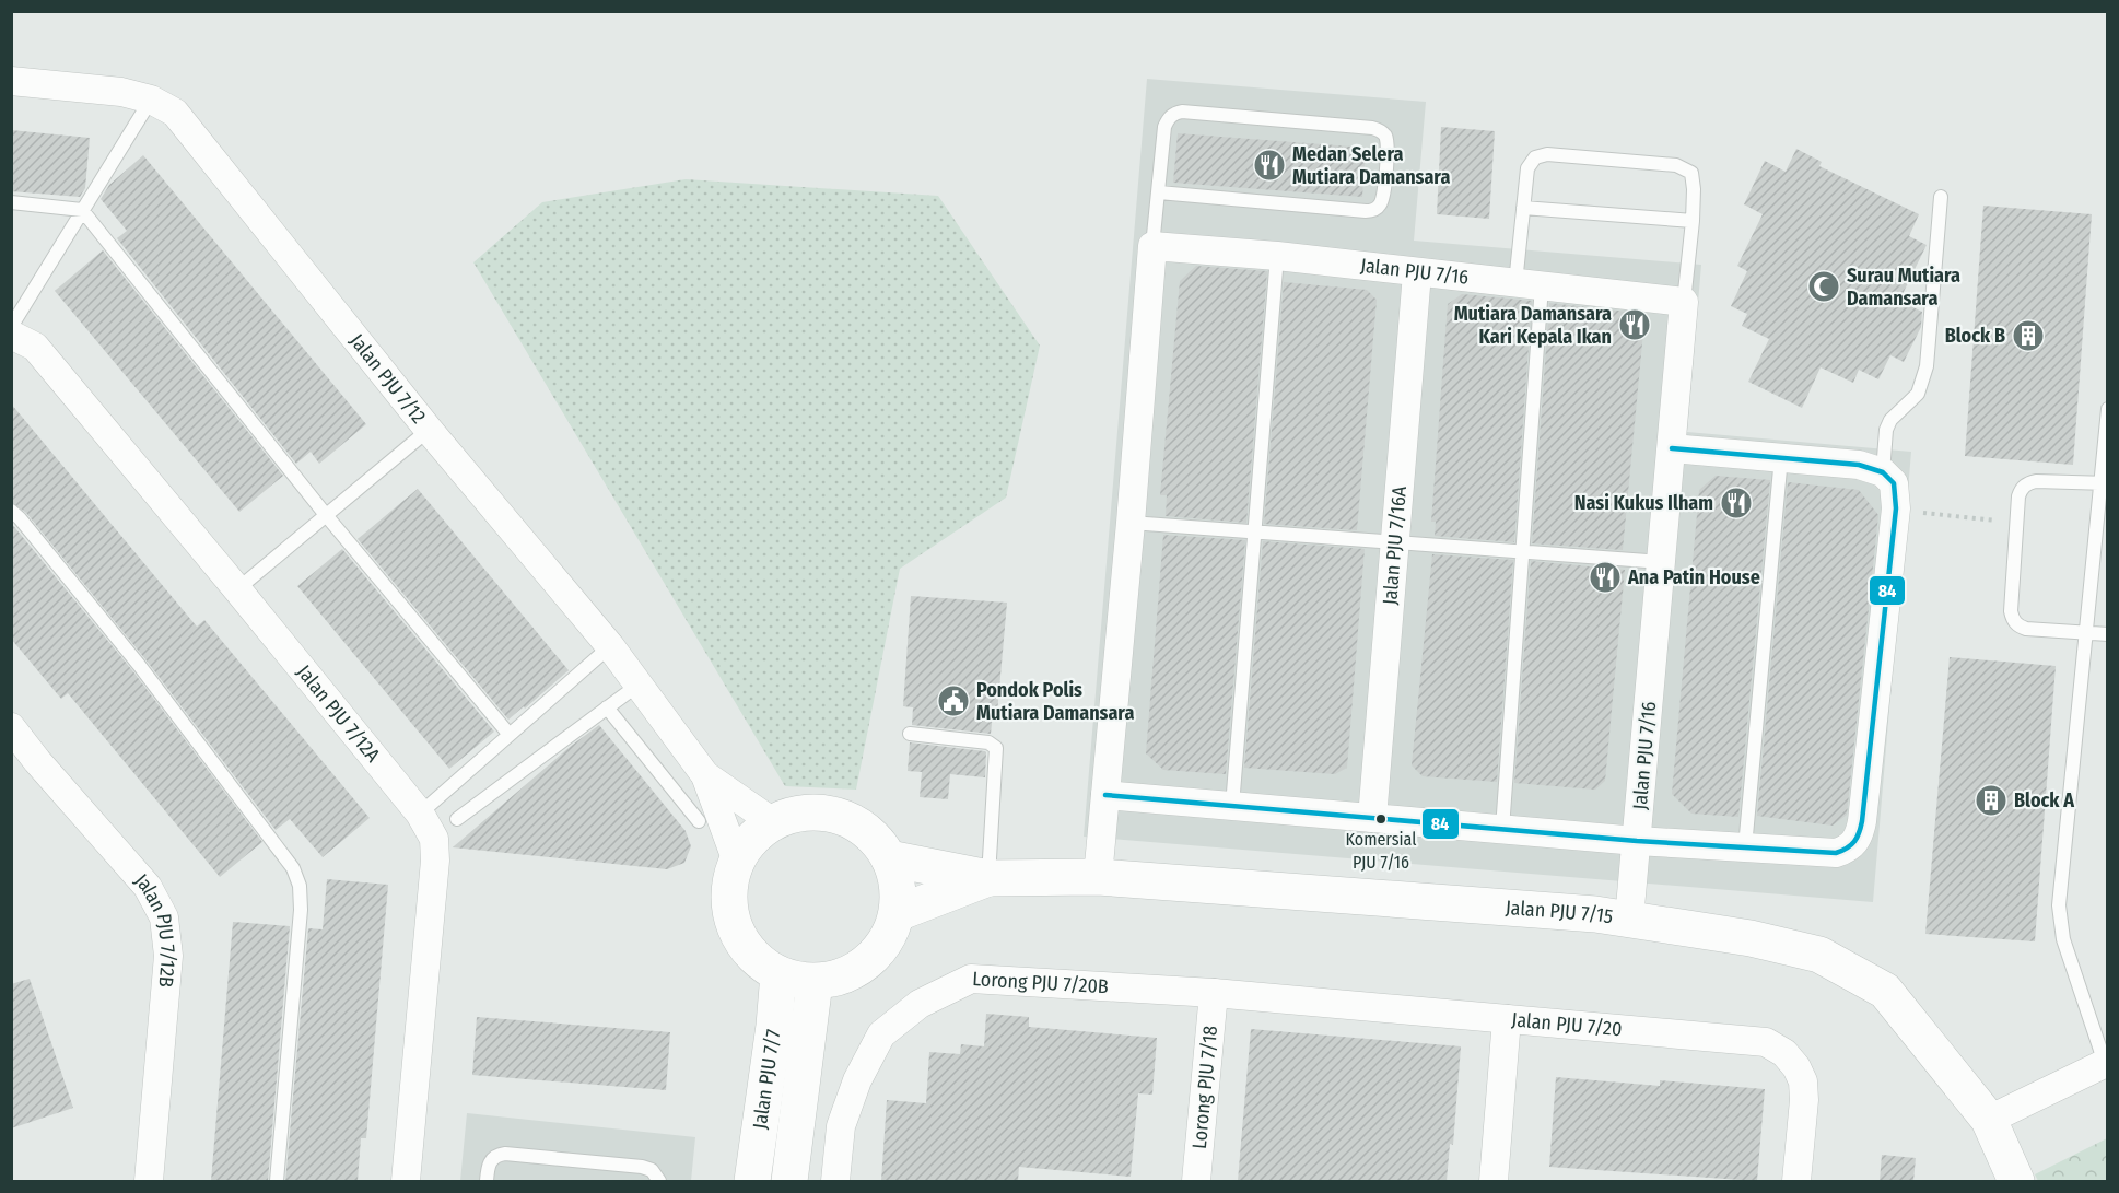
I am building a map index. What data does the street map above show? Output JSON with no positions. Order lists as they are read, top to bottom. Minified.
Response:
{"streets":{"street":["Jalan PJU 7/16","Jalan PJU 7/12","Jalan PJU 7/16A","Jalan PJU 7/12A","Jalan PJU 7/15","Jalan PJU 7/12B","Lorong PJU 7/20B","Jalan PJU 7/20","Jalan PJU 7/7","Lorong PJU 7/18"]},"crossings":[["Jalan PJU 7/16","Jalan PJU 7/16A"],["Jalan PJU 7/16","Jalan PJU 7/15"],["Jalan PJU 7/12","Jalan PJU 7/15"],["Jalan PJU 7/12","Jalan PJU 7/7"],["Jalan PJU 7/15","Jalan PJU 7/7"],["Lorong PJU 7/20B","Jalan PJU 7/20"],["Lorong PJU 7/20B","Lorong PJU 7/18"],["Jalan PJU 7/20","Lorong PJU 7/18"]],"places":{"restaurant":["Medan Selera Mutiara Damansara","Mutiara Damansara Kari Kepala Ikan","Nasi Kukus Ilham","Ana Patin House"],"mosque":["Surau Mutiara Damansara"],"building":["Block B","Block A"],"public building":["Pondok Polis Mutiara Damansara"],"other":["Komersial PJU 7/16"]},"lines":["transit line 84"]}
